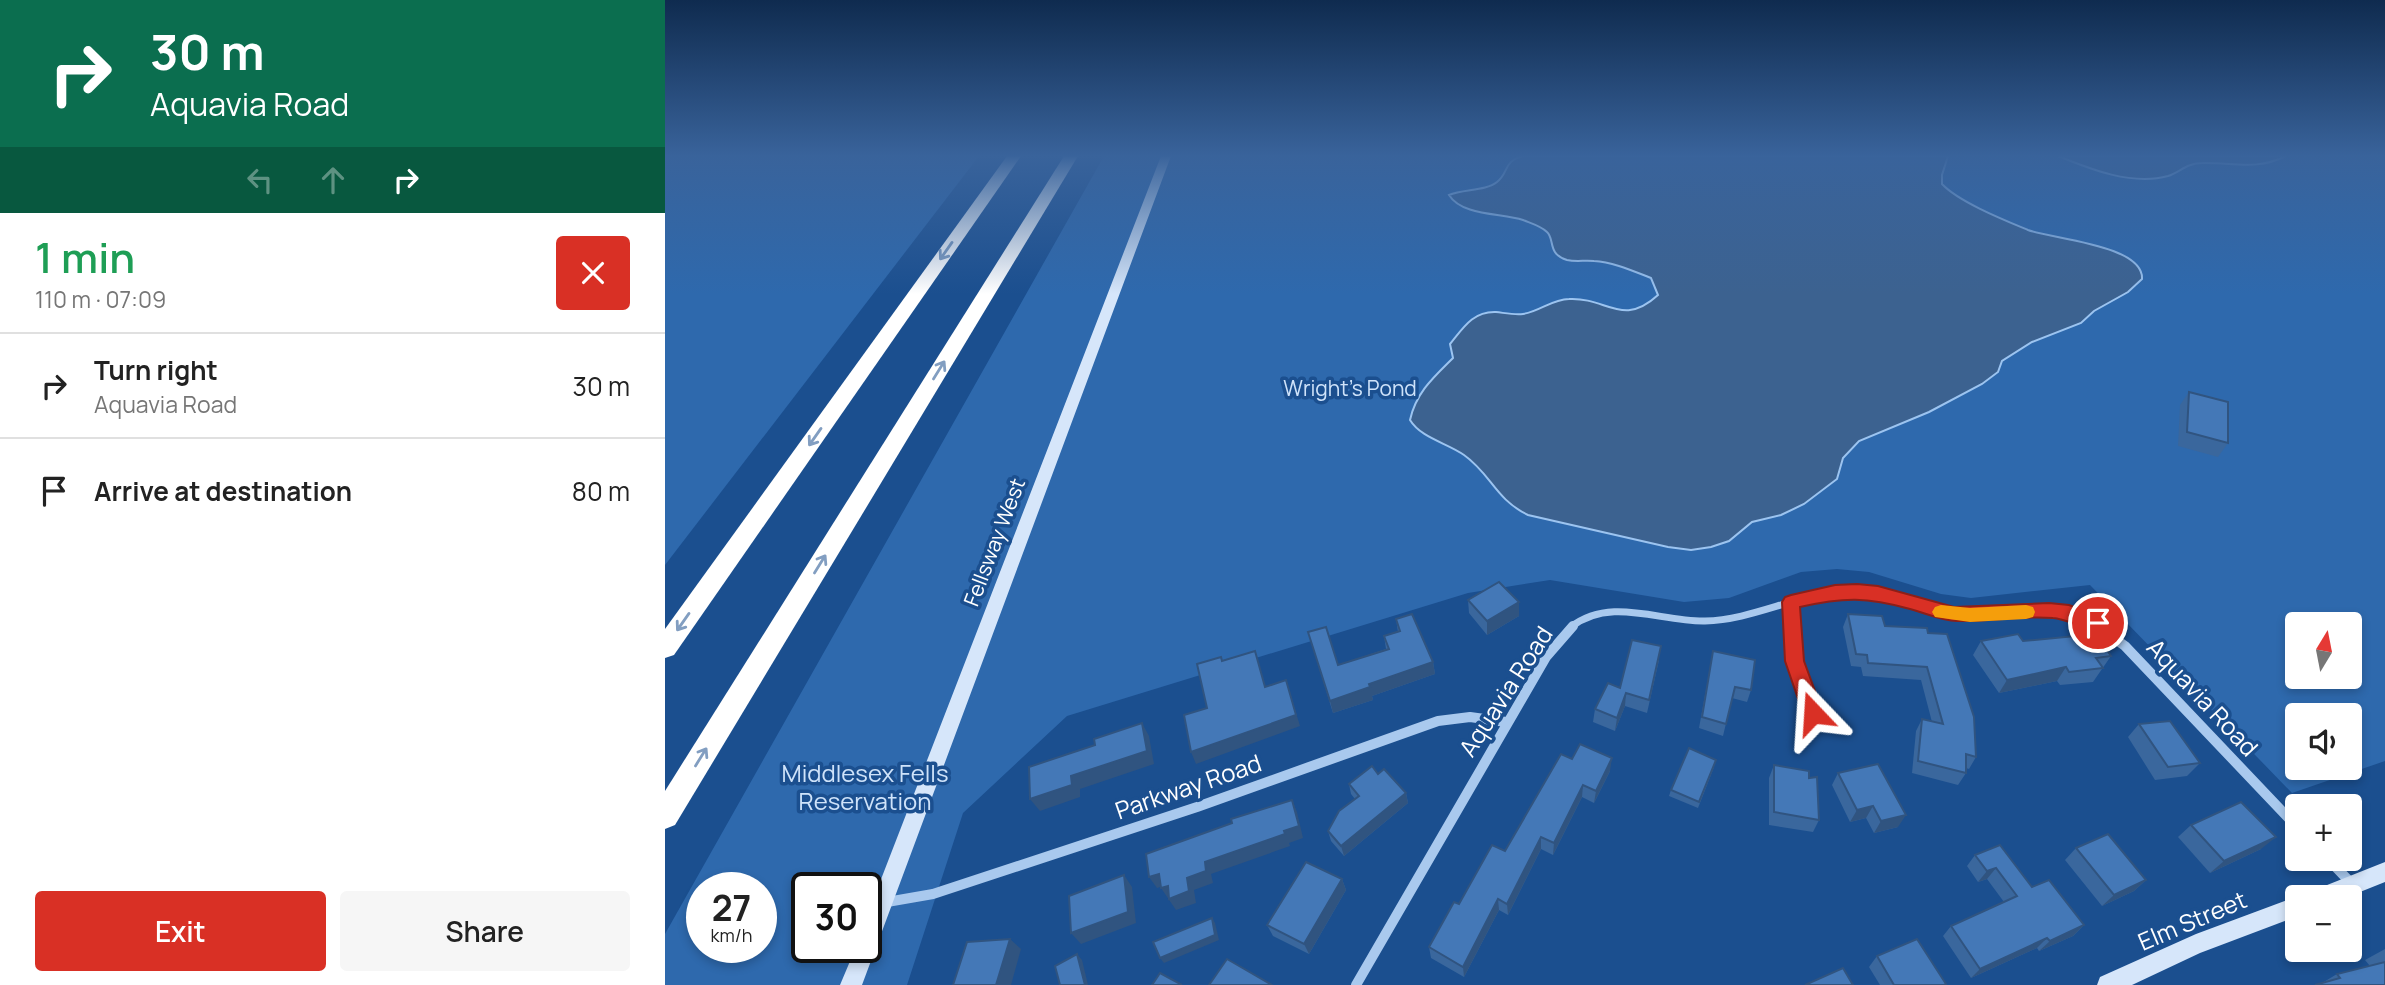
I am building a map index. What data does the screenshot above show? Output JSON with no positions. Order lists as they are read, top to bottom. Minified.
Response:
{"streets":{"main road":["Fellsway West","Elm Street"],"street":["Aquavia Road","Parkway Road"]},"crossings":[["Fellsway West","Parkway Road"],["Aquavia Road","Parkway Road"]],"parks":["Wright's Pond","Middlesex Fells Reservation"],"north":"top","page":{"turn":["30 m","Aquavia Road"],"heading":["1 min","110 m · 07:09"],"list":[{"name":"Turn right","note":"Aquavia Road","value":"30 m"},{"name":"Arrive at destination","value":"80 m"}],"map_buttons":["+","−"],"speed":"27 km/h","limit":"30","buttons":["Exit","Share"]}}
